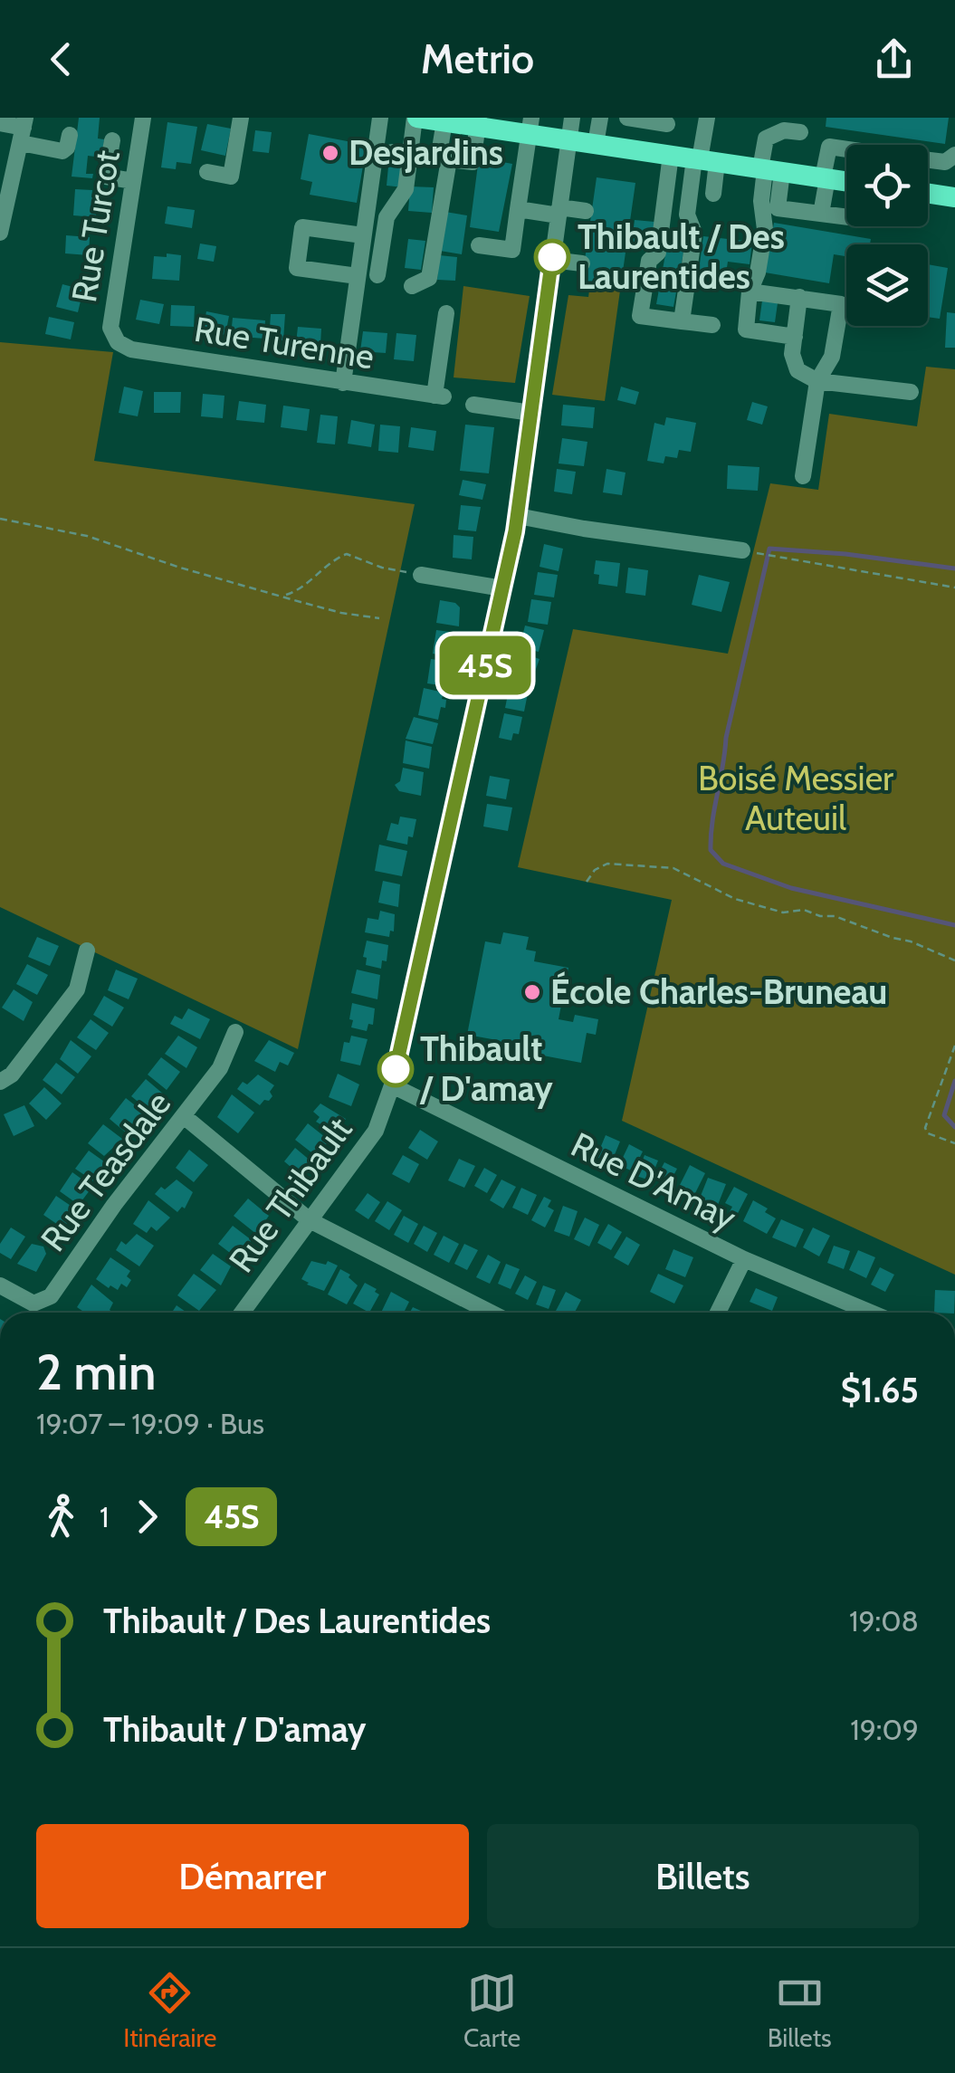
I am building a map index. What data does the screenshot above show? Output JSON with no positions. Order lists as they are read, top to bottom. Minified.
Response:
{"streets":{"street":["Rue Turcot","Rue Turenne","Rue Teasdale","Rue D'Amay","Rue Thibault"]},"crossings":[["Rue Turcot","Rue Turenne"],["Rue D'Amay","Rue Thibault"]],"parks":["Boisé Messier Auteuil"],"places":["Desjardins","Thibault / Des Laurentides","École Charles-Bruneau","Thibault / D'amay"],"lines":["bus line 45S"],"page":{"header":"Metrio","on_map":"45S","heading":["2 min","19:07 – 19:09 · Bus","$1.65"],"legs":["1","45S"],"list":[{"name":"Thibault / Des Laurentides","value":"19:08"},{"name":"Thibault / D'amay","value":"19:09"}],"buttons":["Démarrer","Billets"],"tabs":["Itinéraire","Carte","Billets"]}}
